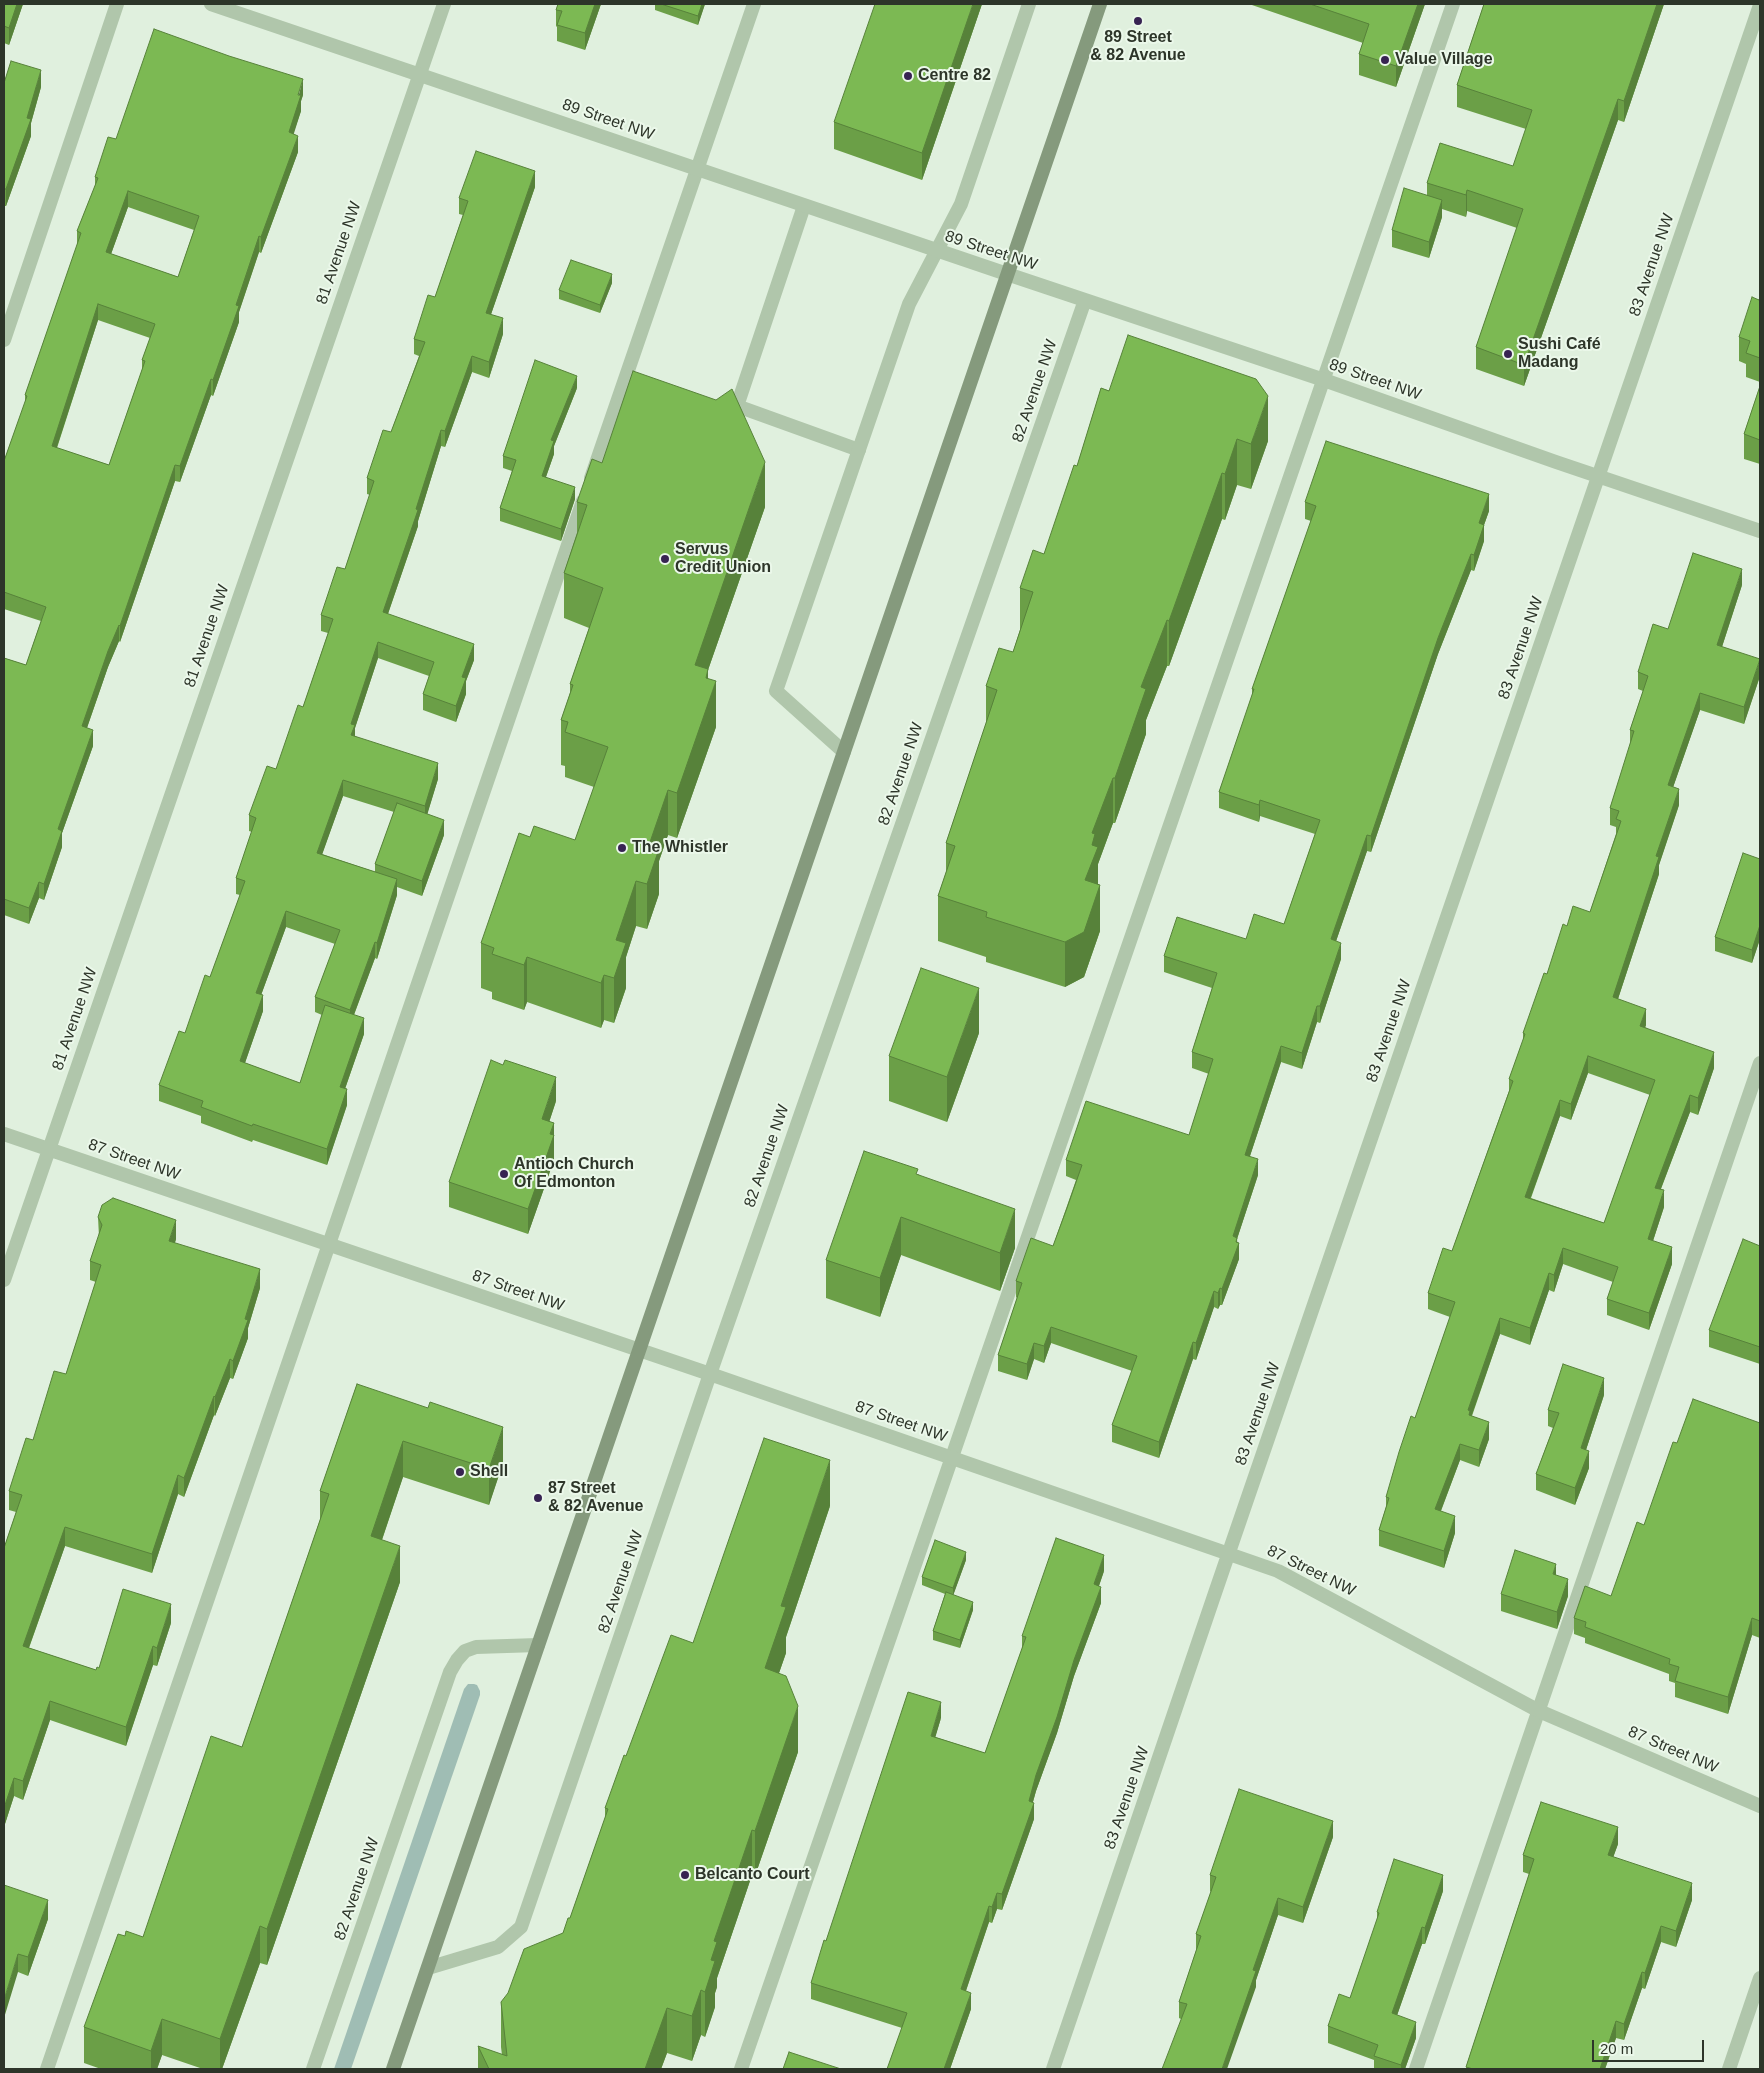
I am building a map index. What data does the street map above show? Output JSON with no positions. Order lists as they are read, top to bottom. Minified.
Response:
{"streets":{"street":["89 Street NW","81 Avenue NW","83 Avenue NW","82 Avenue NW","87 Street NW"]},"crossings":[["89 Street NW","81 Avenue NW"],["89 Street NW","83 Avenue NW"],["89 Street NW","82 Avenue NW"],["81 Avenue NW","87 Street NW"],["83 Avenue NW","87 Street NW"],["82 Avenue NW","87 Street NW"]],"places":["89 Street & 82 Avenue","Value Village","Centre 82","Sushi Café Madang","Servus Credit Union","The Whistler","Antioch Church Of Edmonton","Shell","87 Street & 82 Avenue","Belcanto Court"],"scale_bar":"20 m"}
